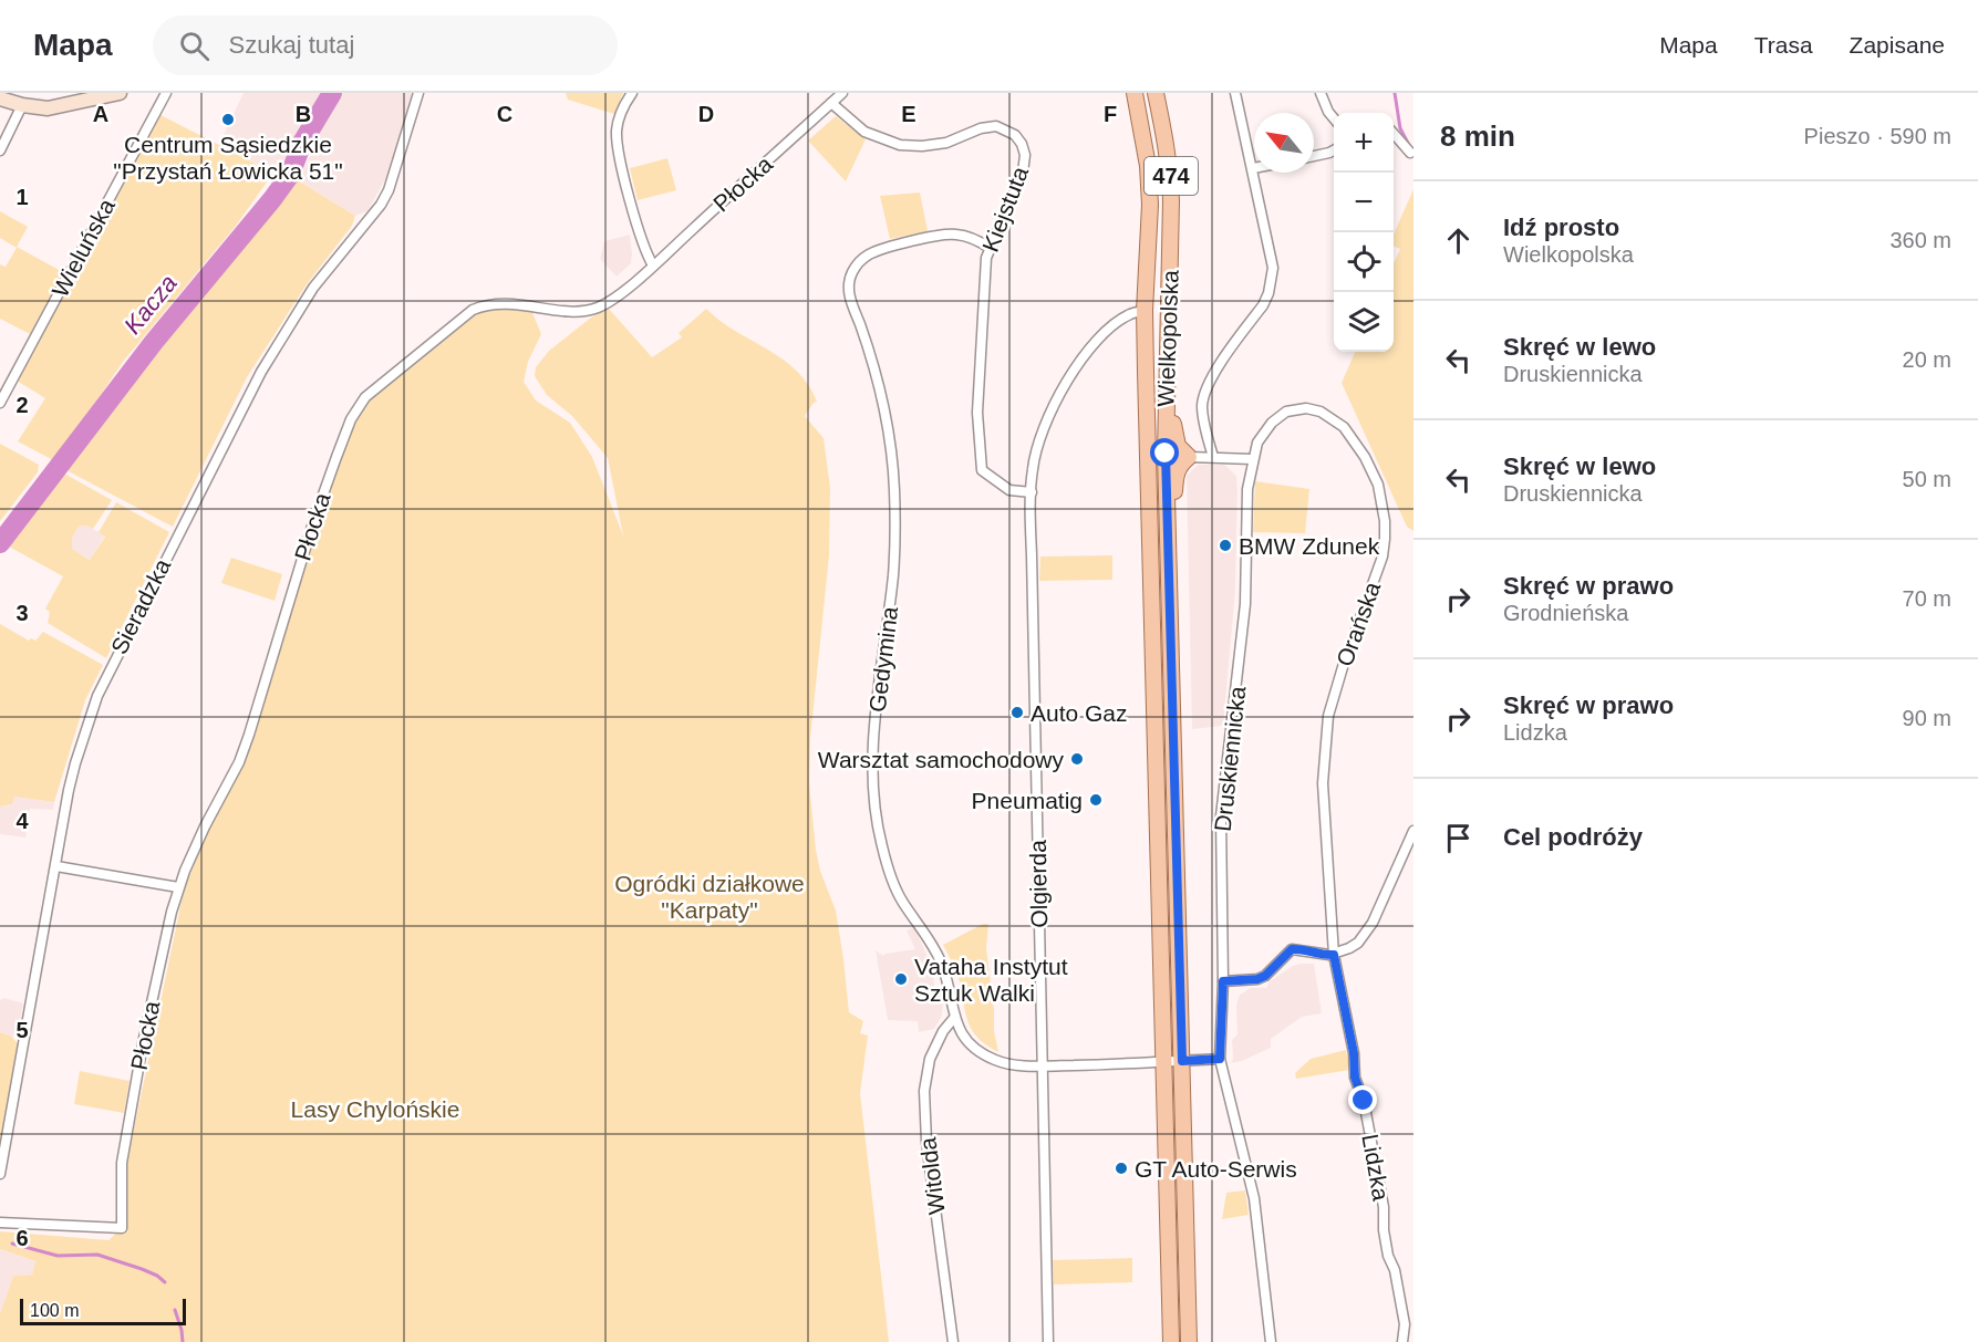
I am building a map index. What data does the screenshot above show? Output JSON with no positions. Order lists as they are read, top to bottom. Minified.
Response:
{"streets":{"main road":["474","Wielkopolska"],"street":["Płocka","Kiejstuta","Wieluńska","Sieradzka","Orańska","Gedymina","Druskiennicka","Olgierda","Lidzka","Witolda"]},"crossings":[["Płocka","Kiejstuta"],["Kiejstuta","Gedymina"],["Kiejstuta","Olgierda"],["Wielkopolska","Gedymina"],["Wielkopolska","Olgierda"],["Orańska","Druskiennicka"],["Orańska","Lidzka"],["Gedymina","Olgierda"],["Gedymina","Witolda"]],"water":["Kacza"],"parks":["Ogródki działkowe \"Karpaty\"","Lasy Chylońskie"],"places":["Centrum Sąsiedzkie \"Przystań Łowicka 51\"","BMW Zdunek","Auto Gaz","Warsztat samochodowy","Pneumatig","Vataha Instytut Sztuk Walki","GT Auto-Serwis"],"scale_bar":"100 m","north":"top left","page":{"header":"Mapa","search":"Szukaj tutaj","nav":["Mapa","Trasa","Zapisane"],"heading":["8 min","Pieszo · 590 m"],"map_buttons":["+","−"],"list":[["Idź prosto","Wielkopolska","360 m"],["Skręć w lewo","Druskiennicka","20 m"],["Skręć w lewo","Druskiennicka","50 m"],["Skręć w prawo","Grodnieńska","70 m"],["Skręć w prawo","Lidzka","90 m"],"Cel podróży"],"scale":"100 m"},"grid":{"columns":["A","B","C","D","E","F"],"rows":["1","2","3","4","5","6"]}}
